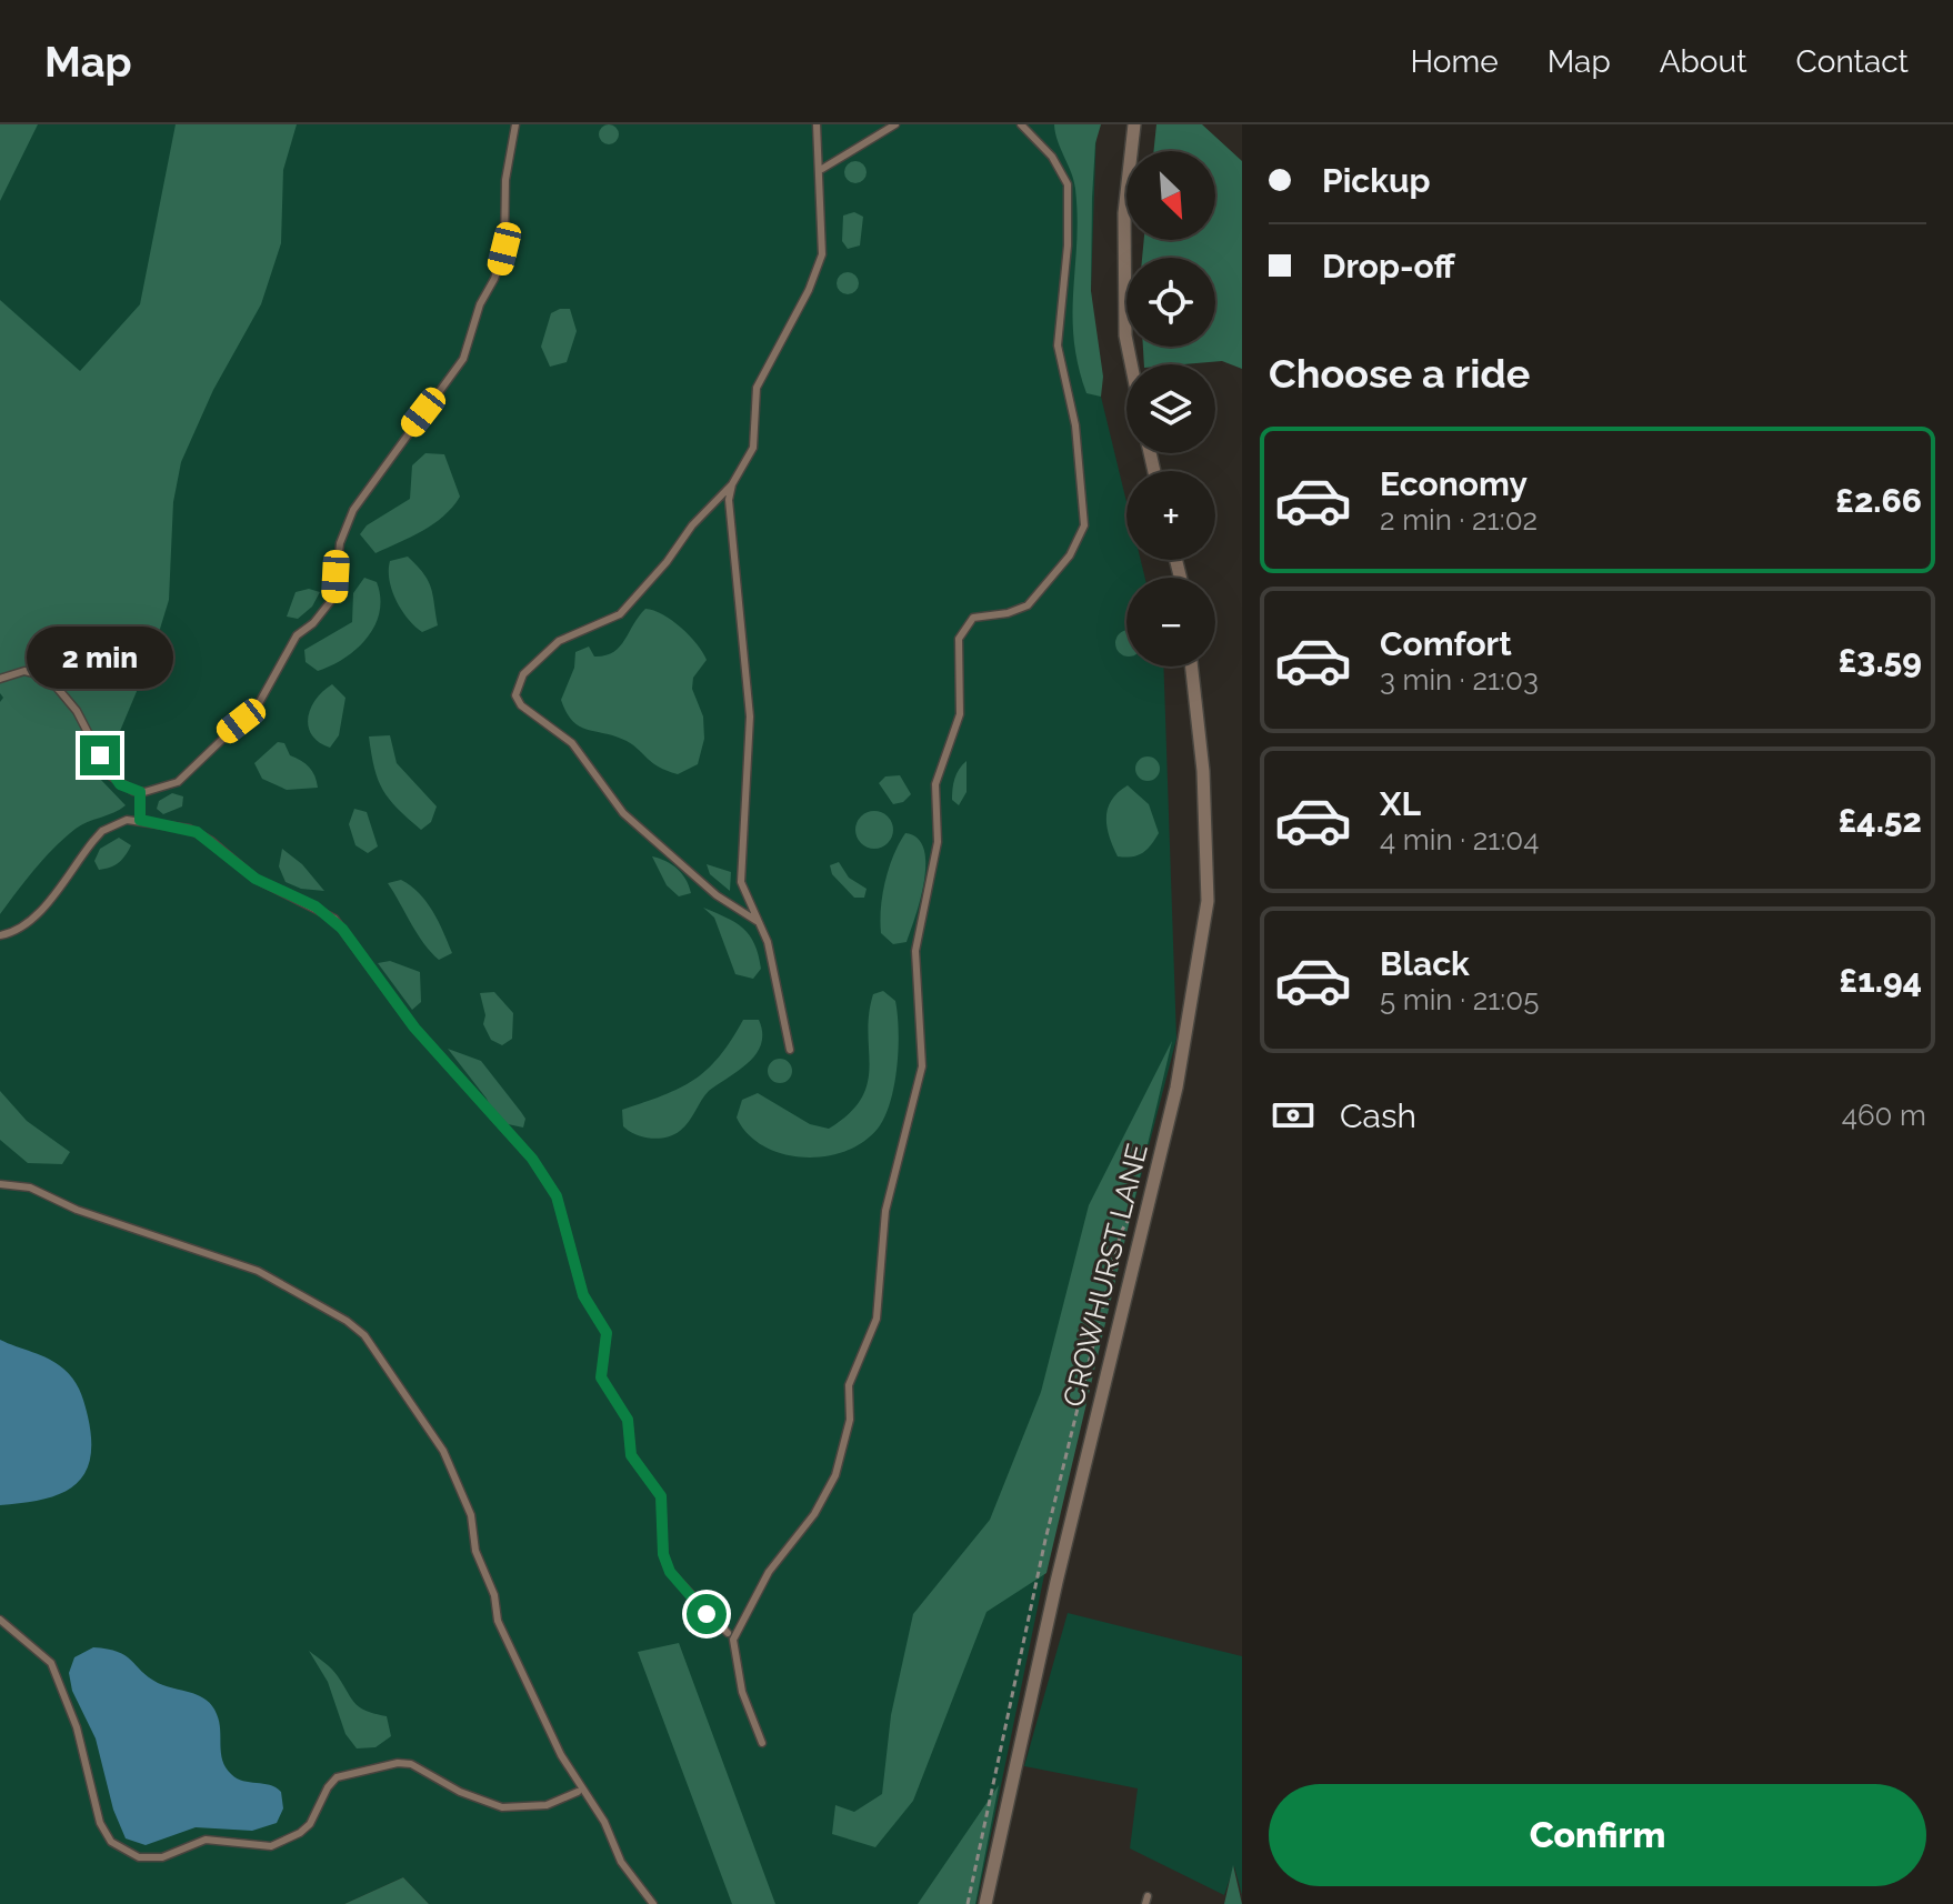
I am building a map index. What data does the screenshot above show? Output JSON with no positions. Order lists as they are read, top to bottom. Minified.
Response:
{"streets":{"street":["CROWHURST LANE"]},"north":"bottom right","page":{"header":"Map","nav":["Home","Map","About","Contact"],"banner":["Pickup","Drop-off"],"map_buttons":["+","−"],"heading":"Choose a ride","list":[{"name":"Economy","note":"2 min · 21:02","value":"£2.66"},{"name":"Comfort","note":"3 min · 21:03","value":"£3.59"},{"name":"XL","note":"4 min · 21:04","value":"£4.52"},{"name":"Black","note":"5 min · 21:05","value":"£1.94"}],"bubble":"2 min","pay":["Cash","460 m"],"buttons":"Confirm"}}
